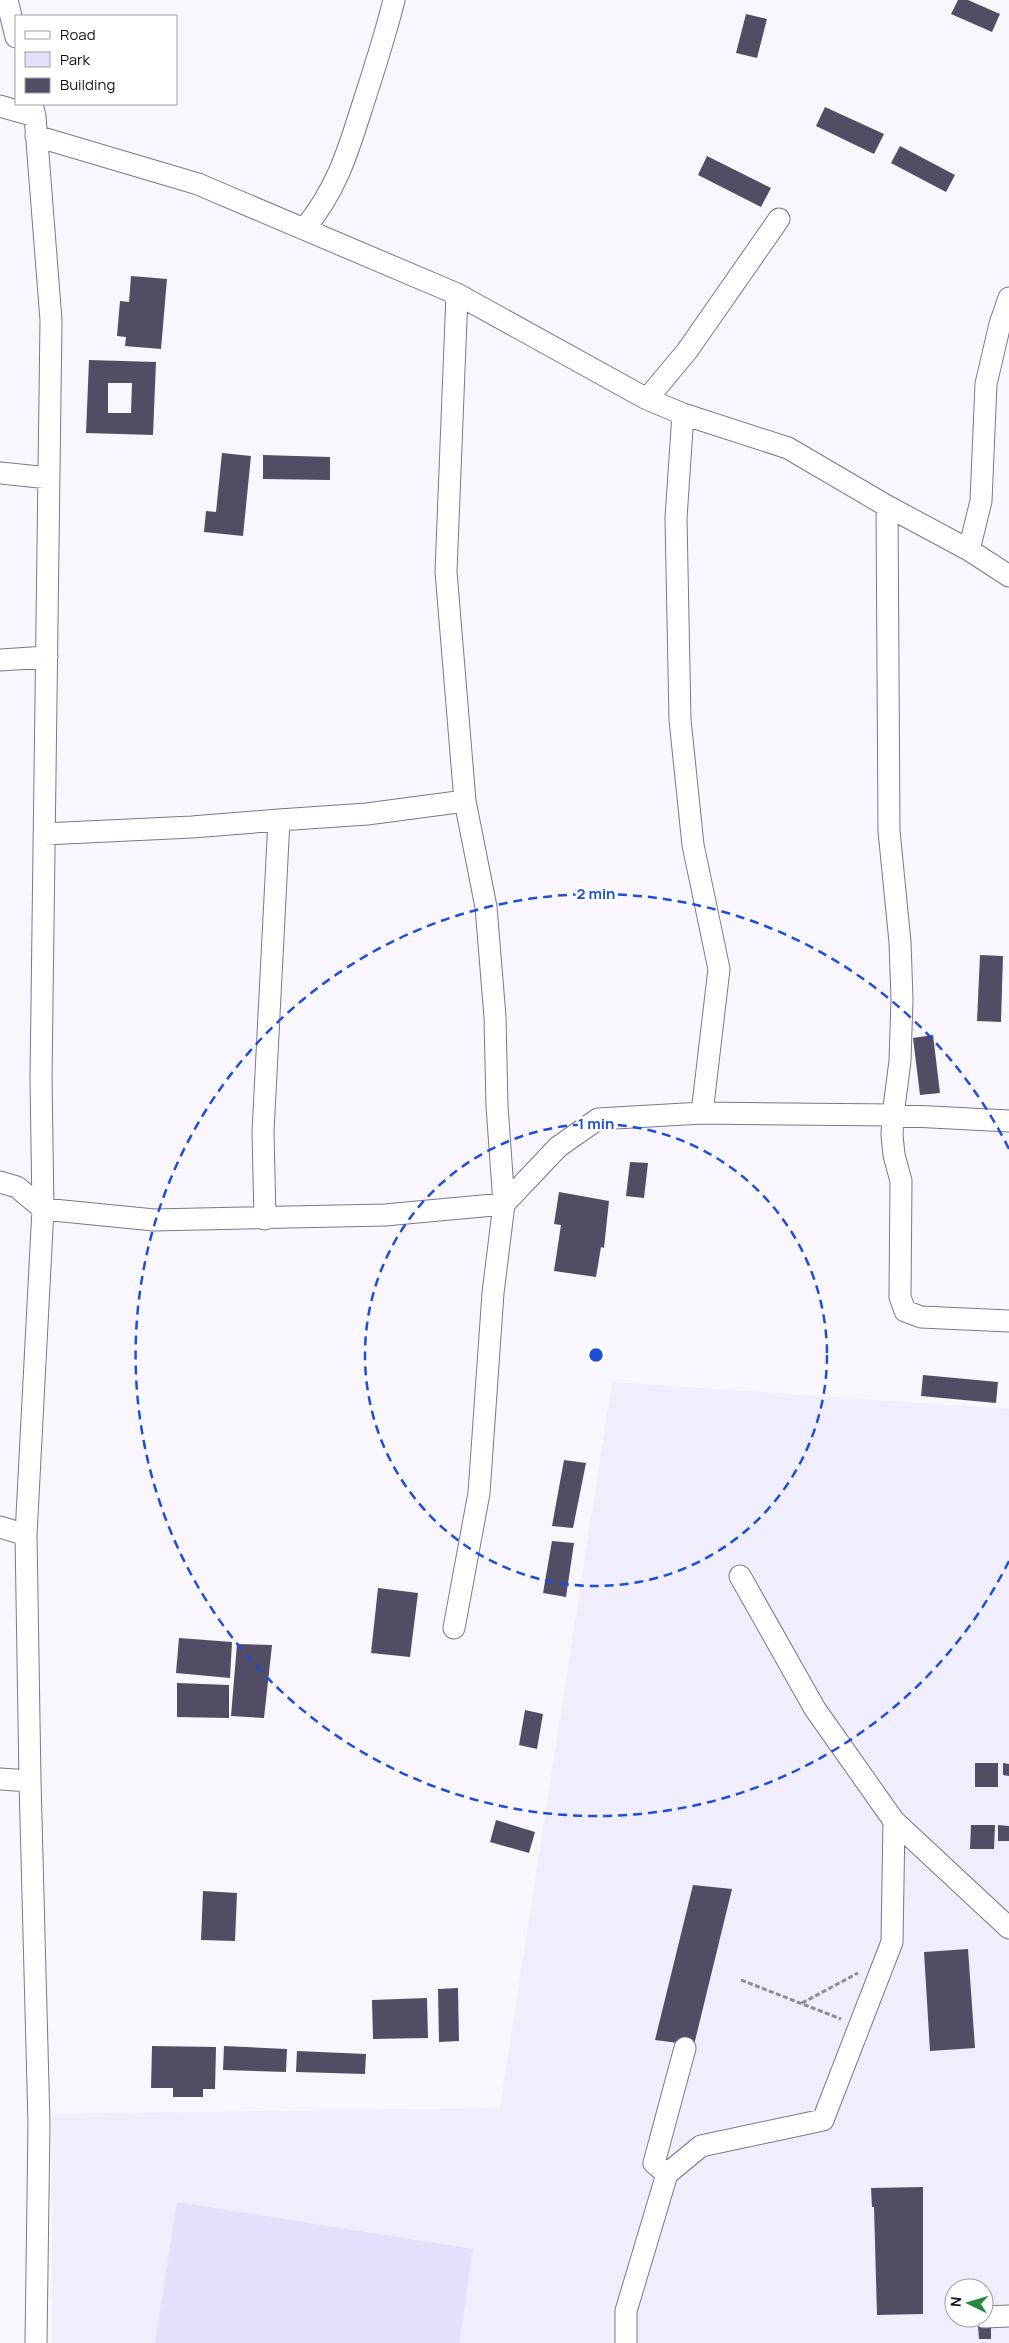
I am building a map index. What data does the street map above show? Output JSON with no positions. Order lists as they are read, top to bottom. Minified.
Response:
{"legend":["Road","Park","Building"],"north":"left","rings":["2 min","1 min"]}
